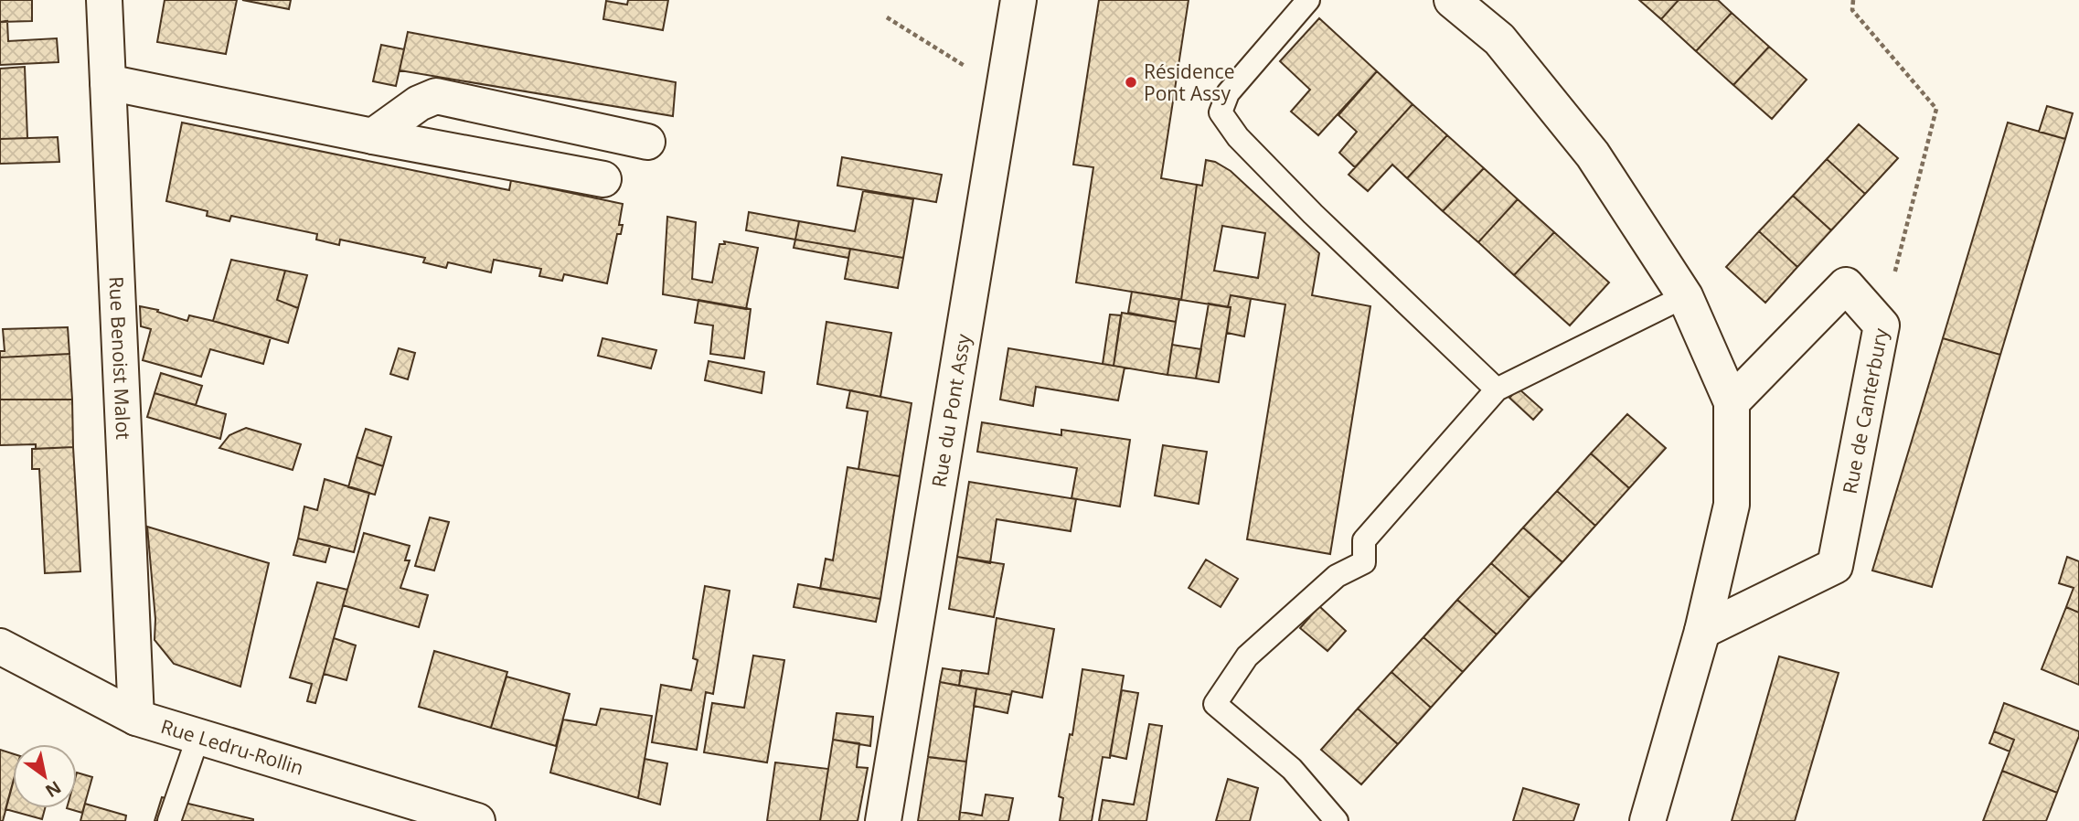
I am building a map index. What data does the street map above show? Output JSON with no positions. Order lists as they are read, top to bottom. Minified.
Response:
{"streets":{"street":["Rue Benoist Malot","Rue du Pont Assy","Rue de Canterbury","Rue Ledru-Rollin"]},"crossings":[["Rue Benoist Malot","Rue Ledru-Rollin"]],"places":["Résidence Pont Assy"],"north":"bottom right"}
